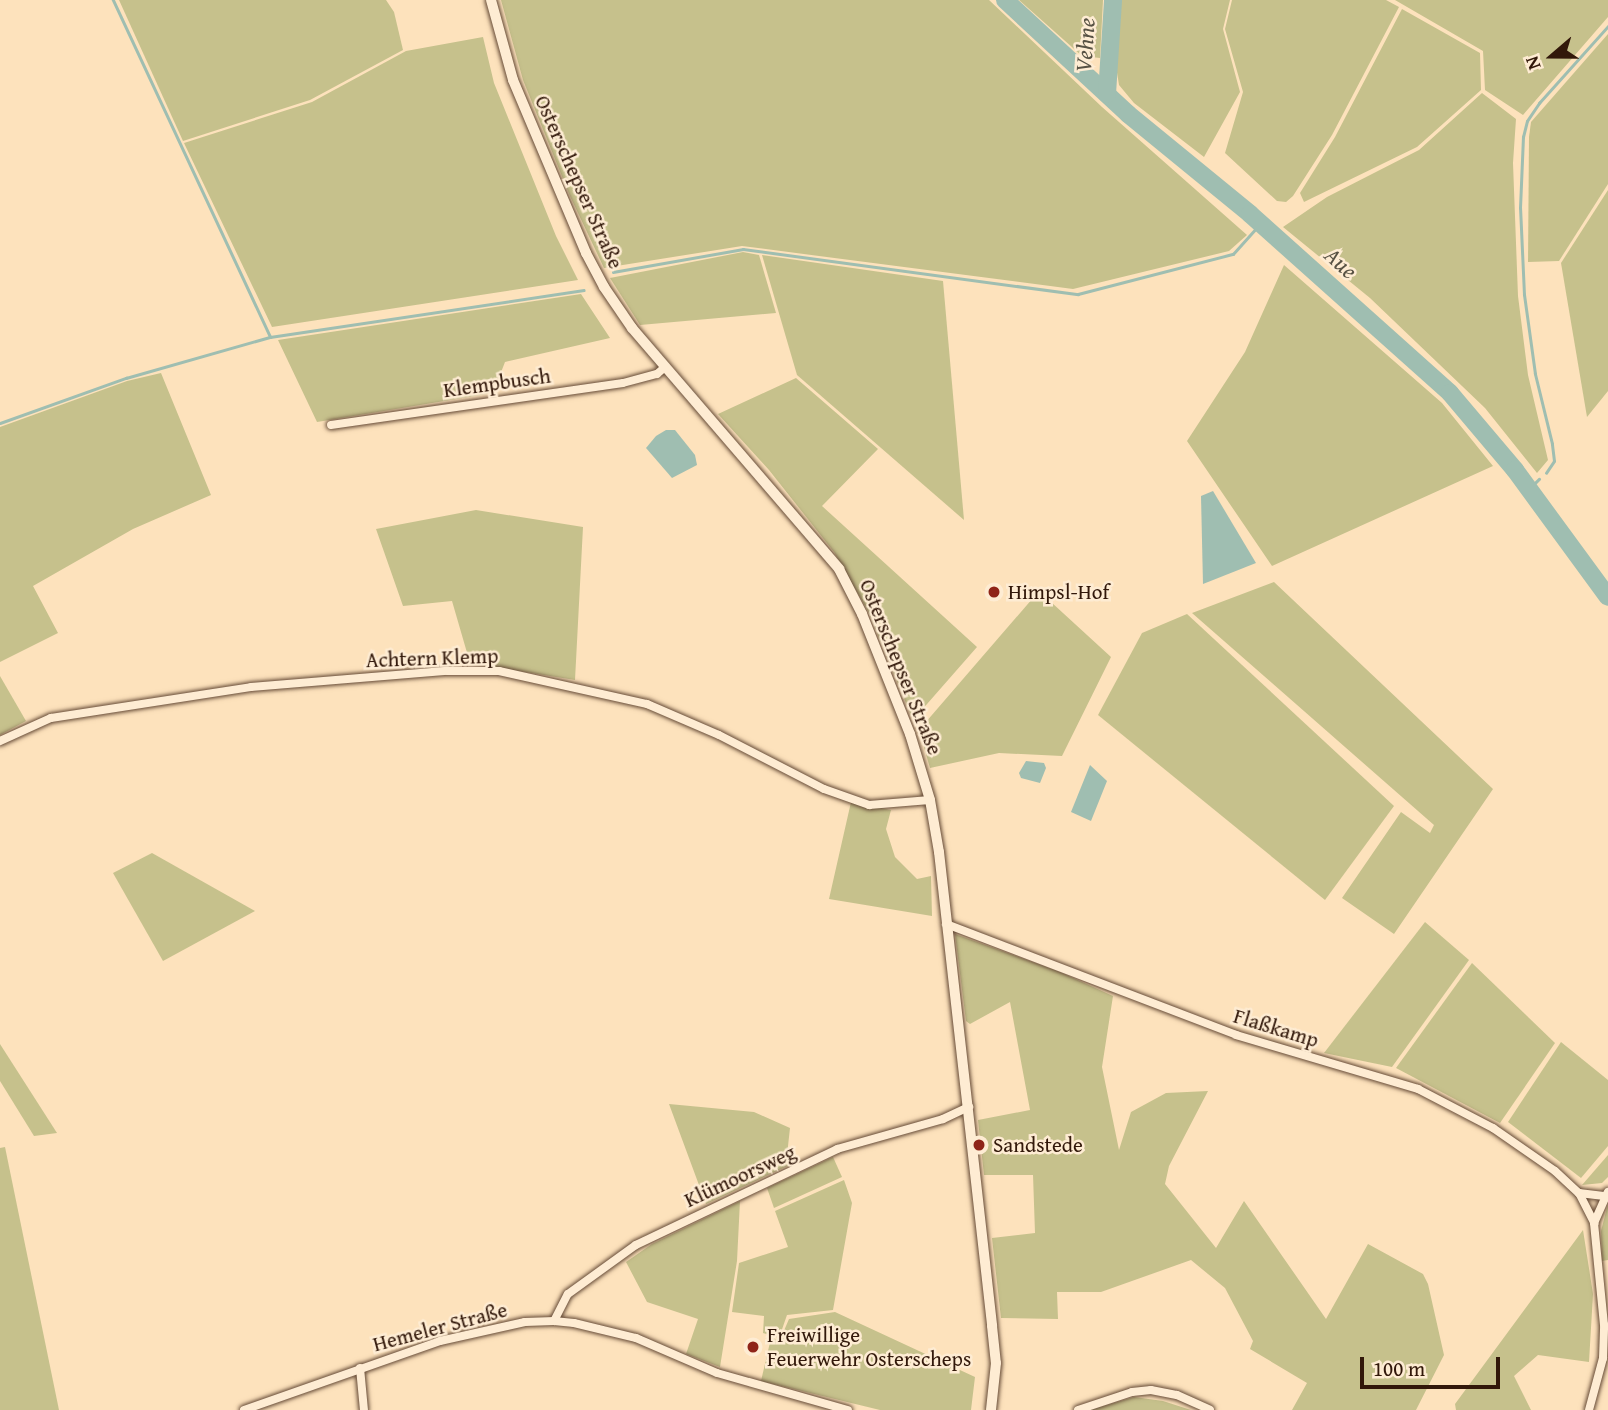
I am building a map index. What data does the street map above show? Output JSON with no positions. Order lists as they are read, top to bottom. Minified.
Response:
{"streets":{"main road":["Osterschepser Straße"],"street":["Klempbusch","Achtern Klemp","Flaßkamp","Klümoorsweg","Hemeler Straße"]},"crossings":[["Osterschepser Straße","Klempbusch"],["Osterschepser Straße","Achtern Klemp"],["Osterschepser Straße","Flaßkamp"],["Osterschepser Straße","Klümoorsweg"],["Klümoorsweg","Hemeler Straße"]],"water":["Vehne","Aue"],"places":["Himpsl-Hof","Sandstede","Freiwillige Feuerwehr Osterscheps"],"scale_bar":"100 m","north":"left"}
